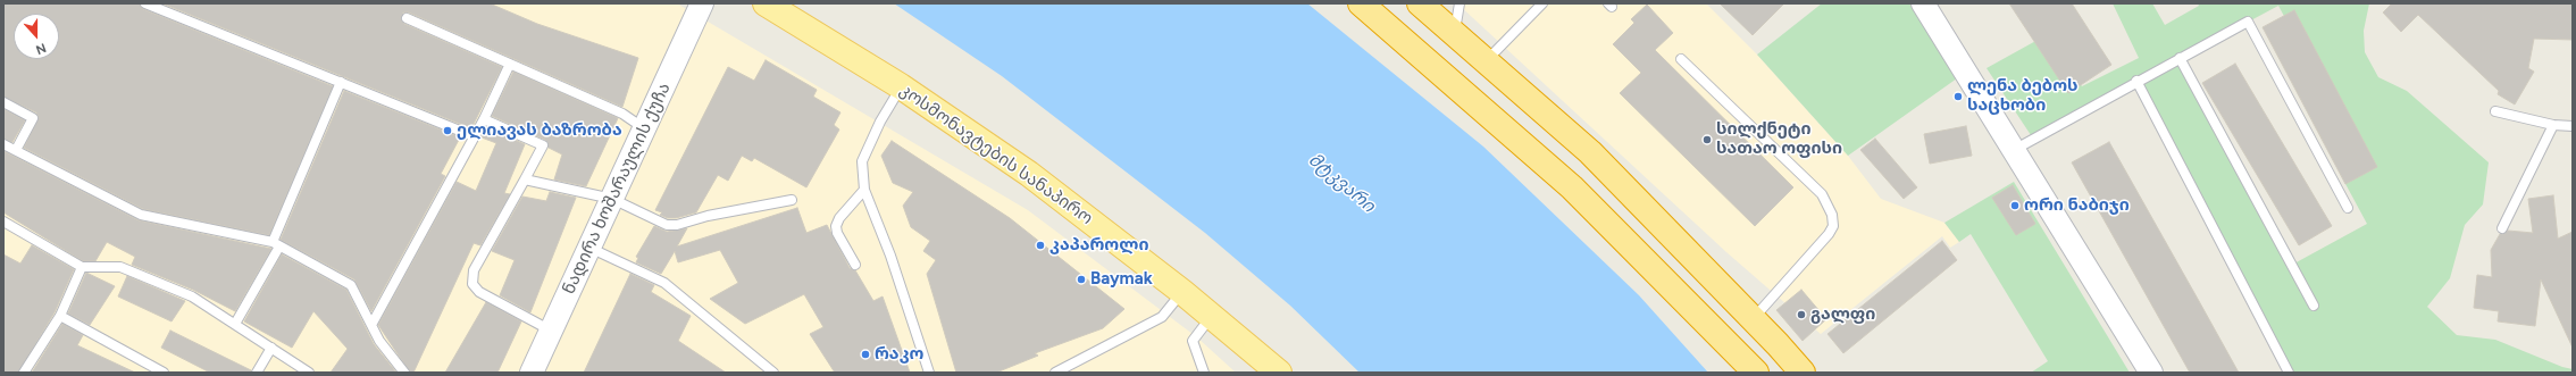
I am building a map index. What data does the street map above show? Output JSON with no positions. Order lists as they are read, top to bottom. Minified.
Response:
{"streets":{"main road":["კოსმონავტების სანაპირო"],"street":["ნადირა ხოშარაულის ქუჩა"]},"water":["მტკვარი"],"places":["ლენა ბებოს საცხობი","ელიავას ბაზრობა","სილქნეტი სათაო ოფისი","ორი ნაბიჯი","კაპაროლი","Baymak","გალფი","რაკო"],"north":"bottom"}
